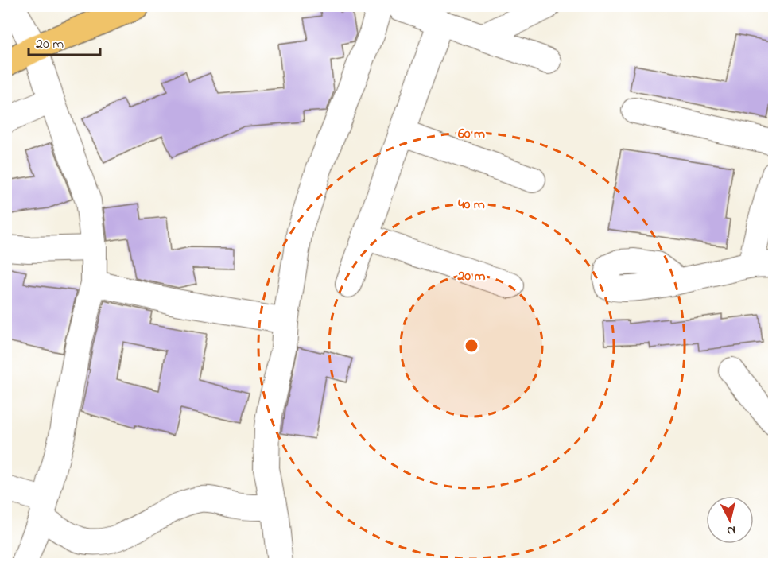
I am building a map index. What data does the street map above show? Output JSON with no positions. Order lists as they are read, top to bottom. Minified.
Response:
{"scale_bar":"20 m","north":"bottom","rings":["60 m","40 m","20 m"]}
